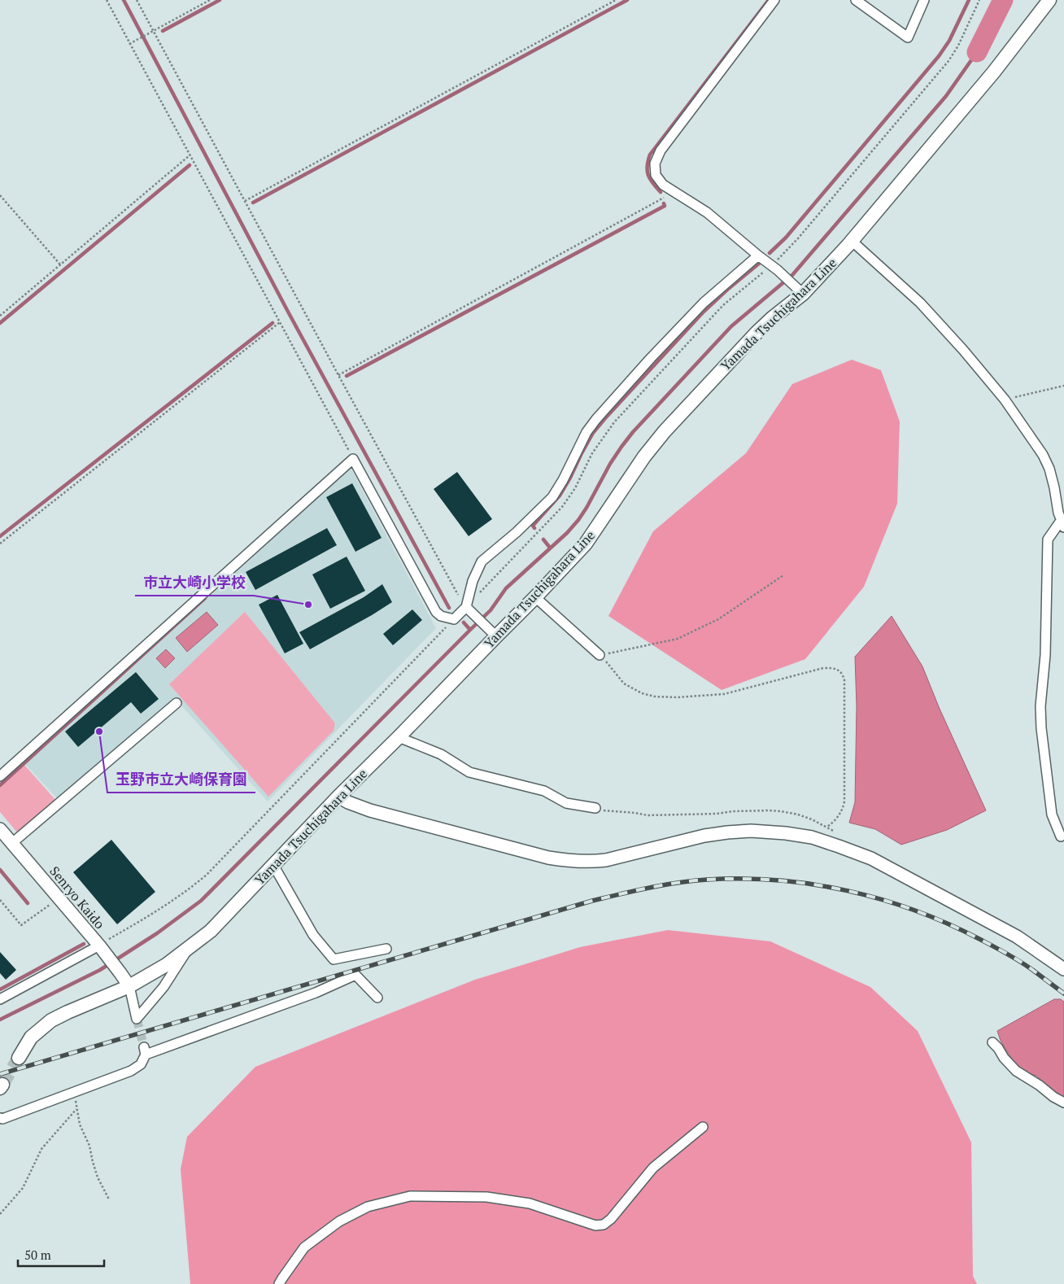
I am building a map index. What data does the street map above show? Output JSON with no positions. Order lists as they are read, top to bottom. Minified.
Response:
{"streets":{"main road":["Yamada Tsuchigahara Line"],"street":["Senryo Kaido"]},"crossings":[["Yamada Tsuchigahara Line","Senryo Kaido"]],"places":["市立大崎小学校","玉野市立大崎保育園"],"scale_bar":"50 m"}
